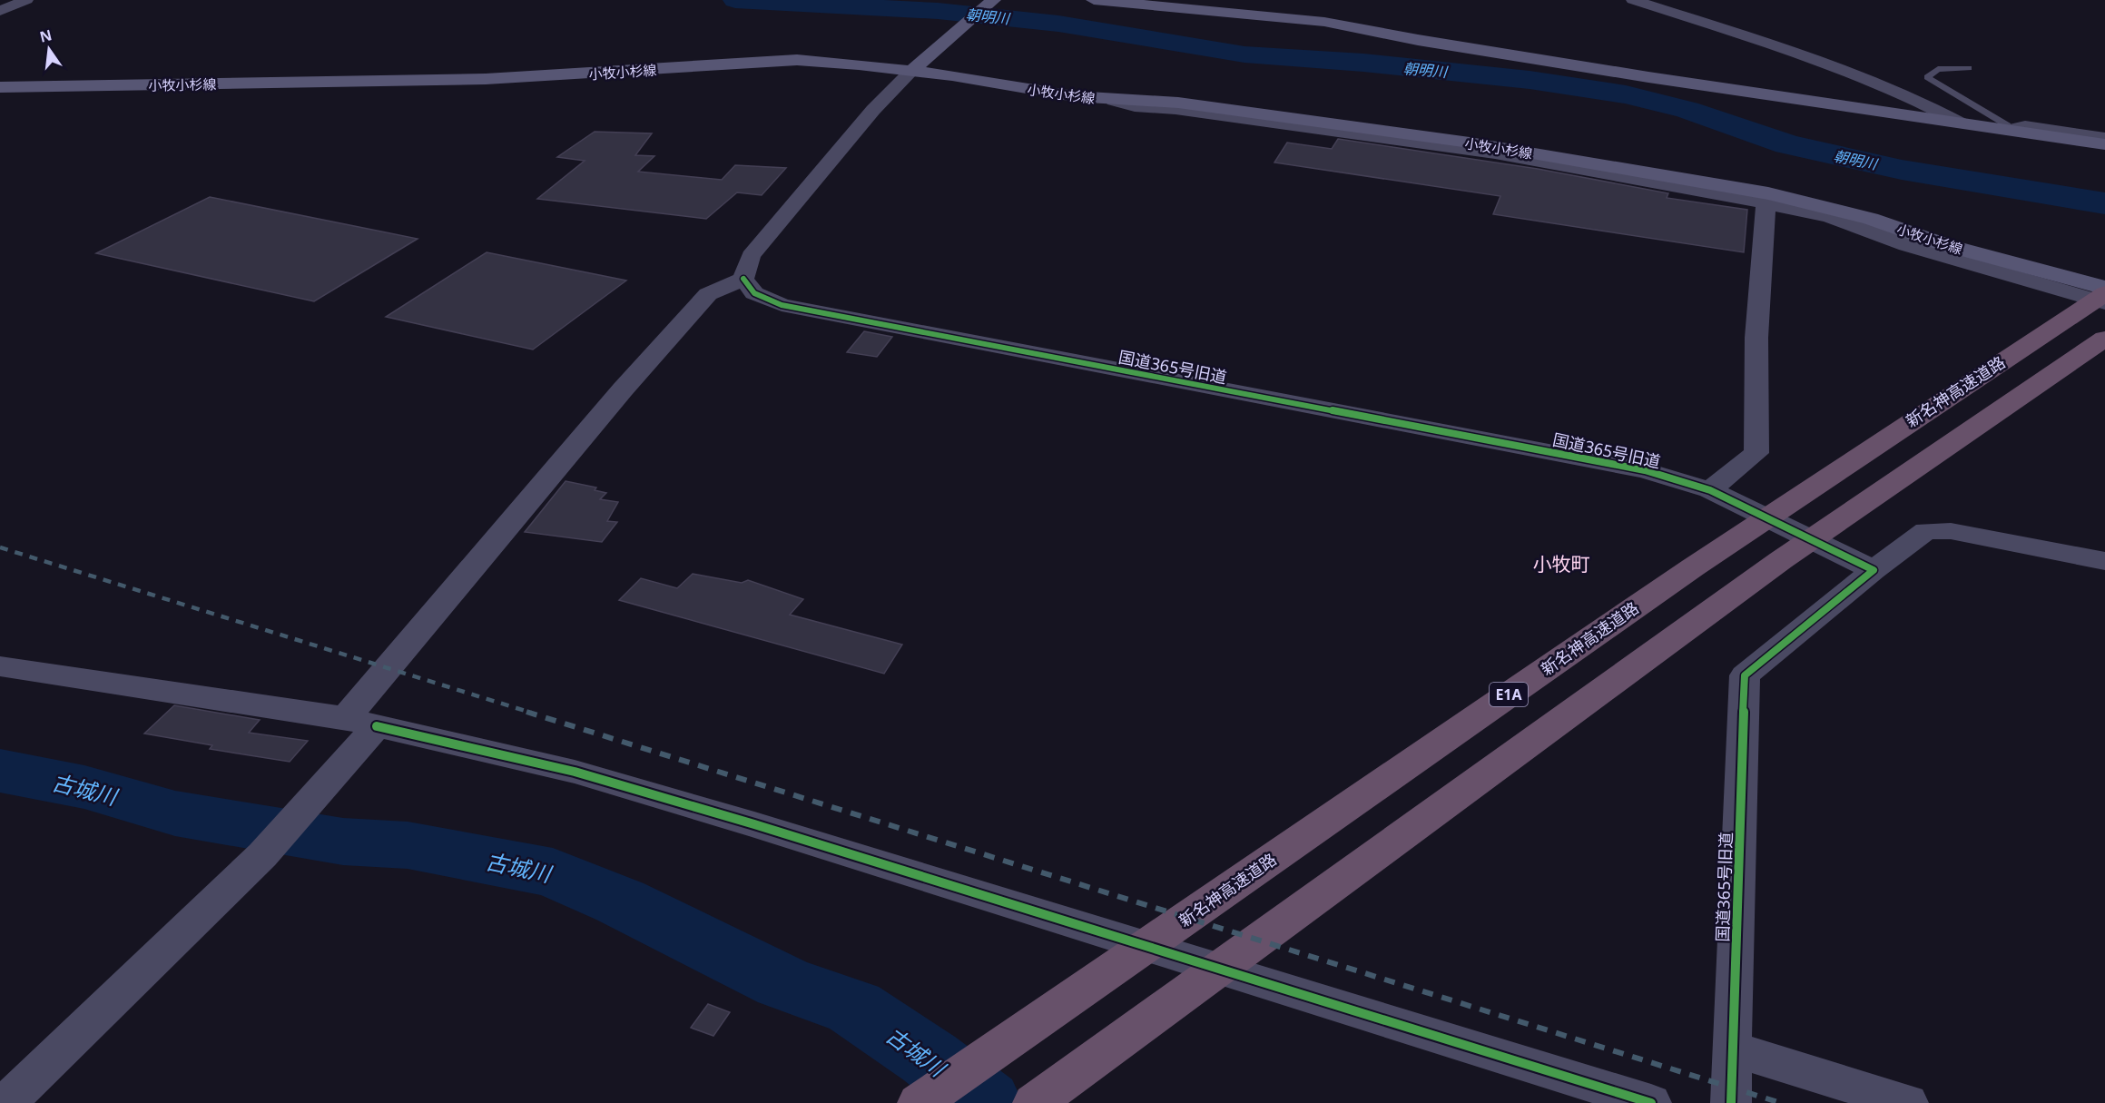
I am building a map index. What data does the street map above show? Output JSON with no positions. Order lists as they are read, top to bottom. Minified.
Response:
{"streets":{"highway":["新名神高速道路","E1A"],"main road":["小牧小杉線"],"street":["国道365号旧道"]},"districts":["小牧町"],"water":["朝明川","古城川"],"north":"top"}
